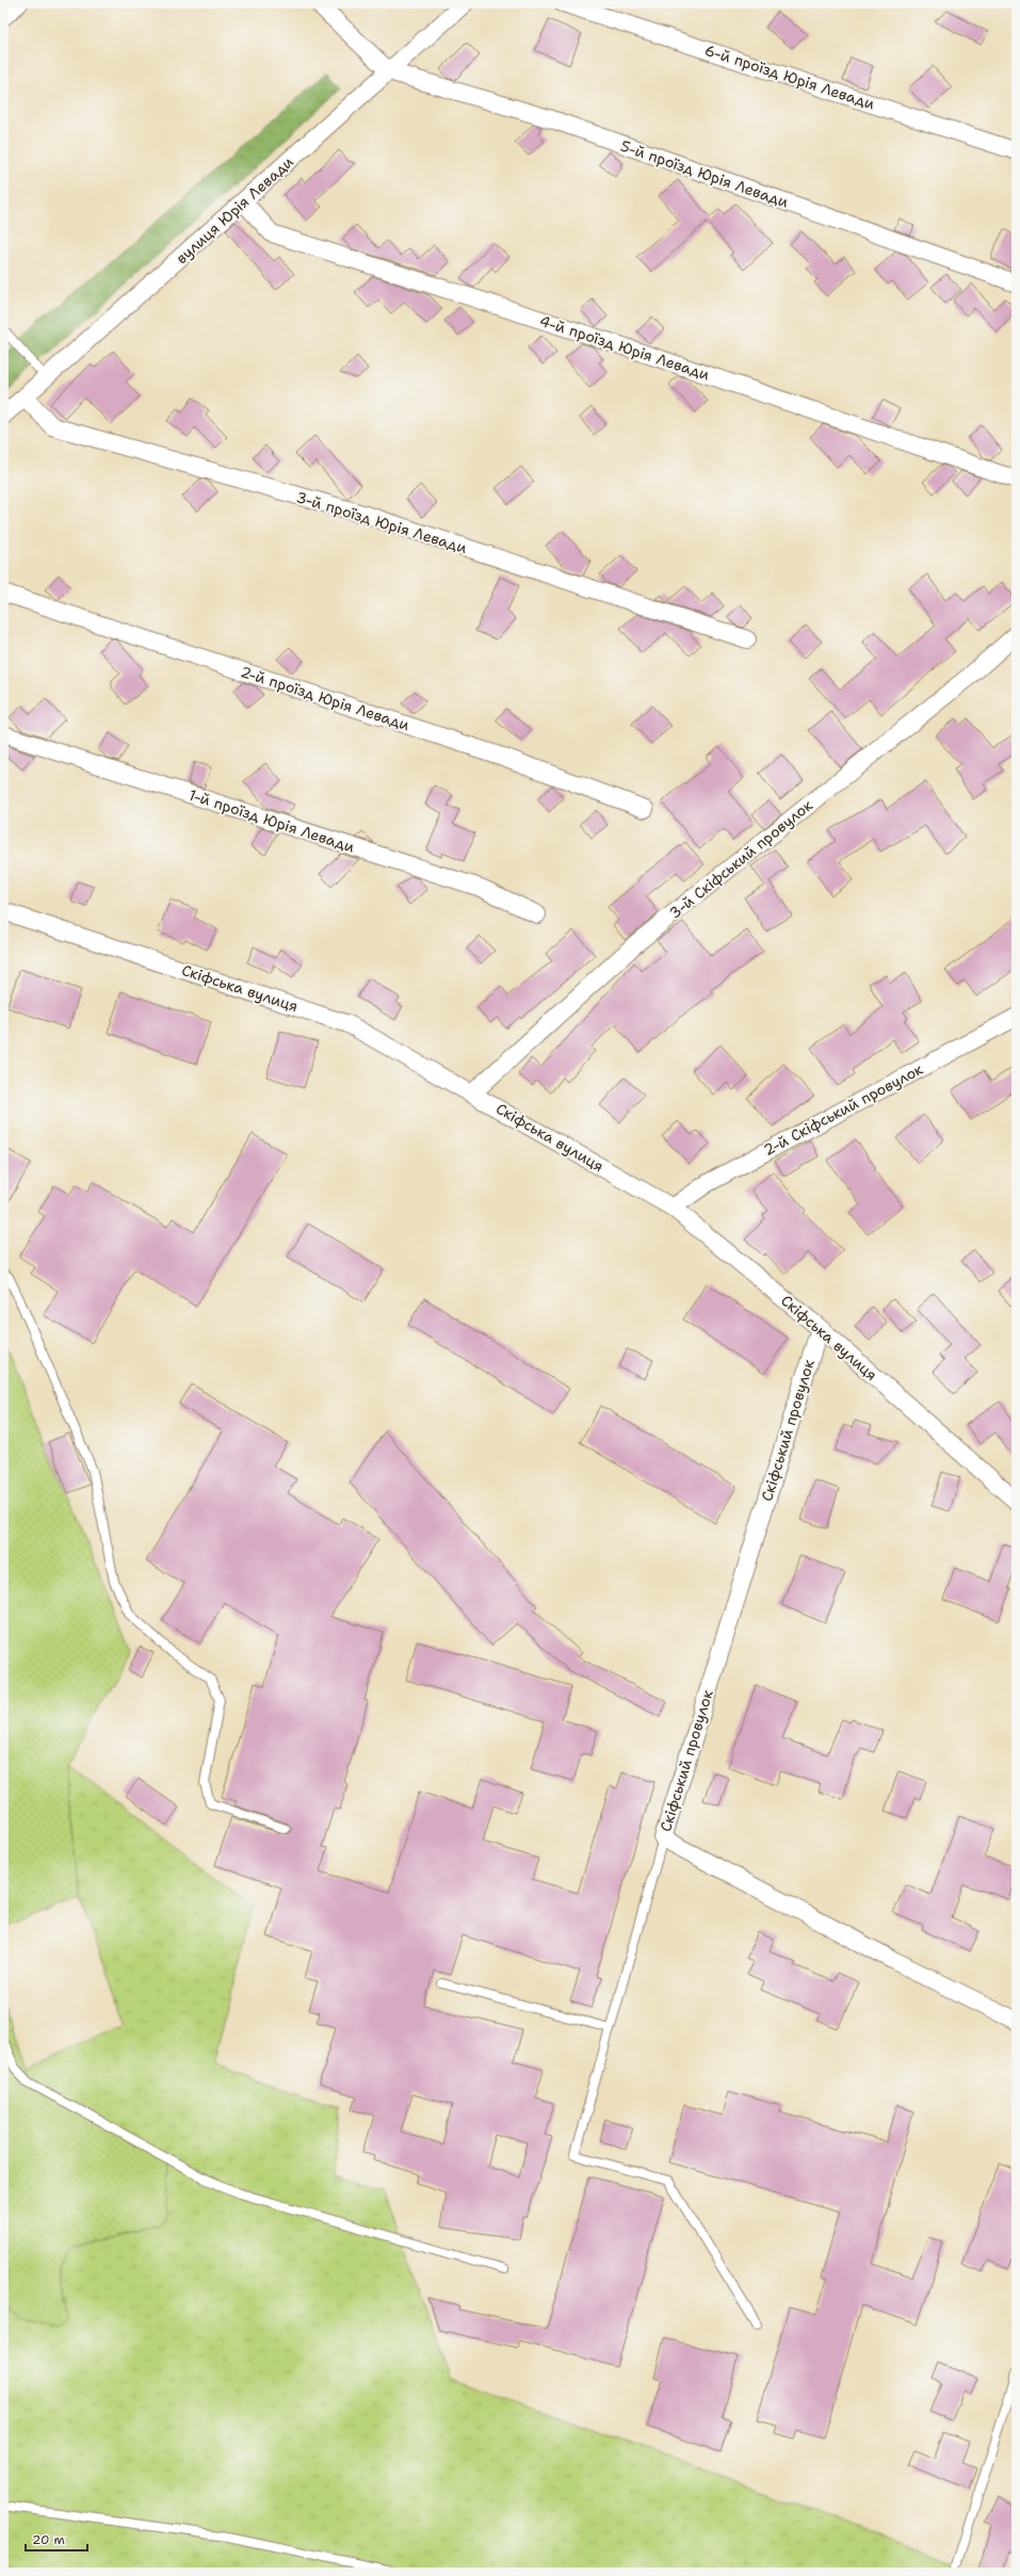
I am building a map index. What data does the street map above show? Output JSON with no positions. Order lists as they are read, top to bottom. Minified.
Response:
{"streets":{"street":["6-й проїзд Юрія Левади","5-й проїзд Юрія Левади","вулиця Юрія Левади","4-й проїзд Юрія Левади","3-й проїзд Юрія Левади","2-й проїзд Юрія Левади","1-й проїзд Юрія Левади","3-й Скіфський провулок","Скіфська вулиця","2-й Скіфський провулок","Скіфський провулок"]},"crossings":[["5-й проїзд Юрія Левади","вулиця Юрія Левади"],["вулиця Юрія Левади","4-й проїзд Юрія Левади"],["вулиця Юрія Левади","3-й проїзд Юрія Левади"],["3-й Скіфський провулок","Скіфська вулиця"],["Скіфська вулиця","2-й Скіфський провулок"],["Скіфська вулиця","Скіфський провулок"]],"scale_bar":"20 m"}
